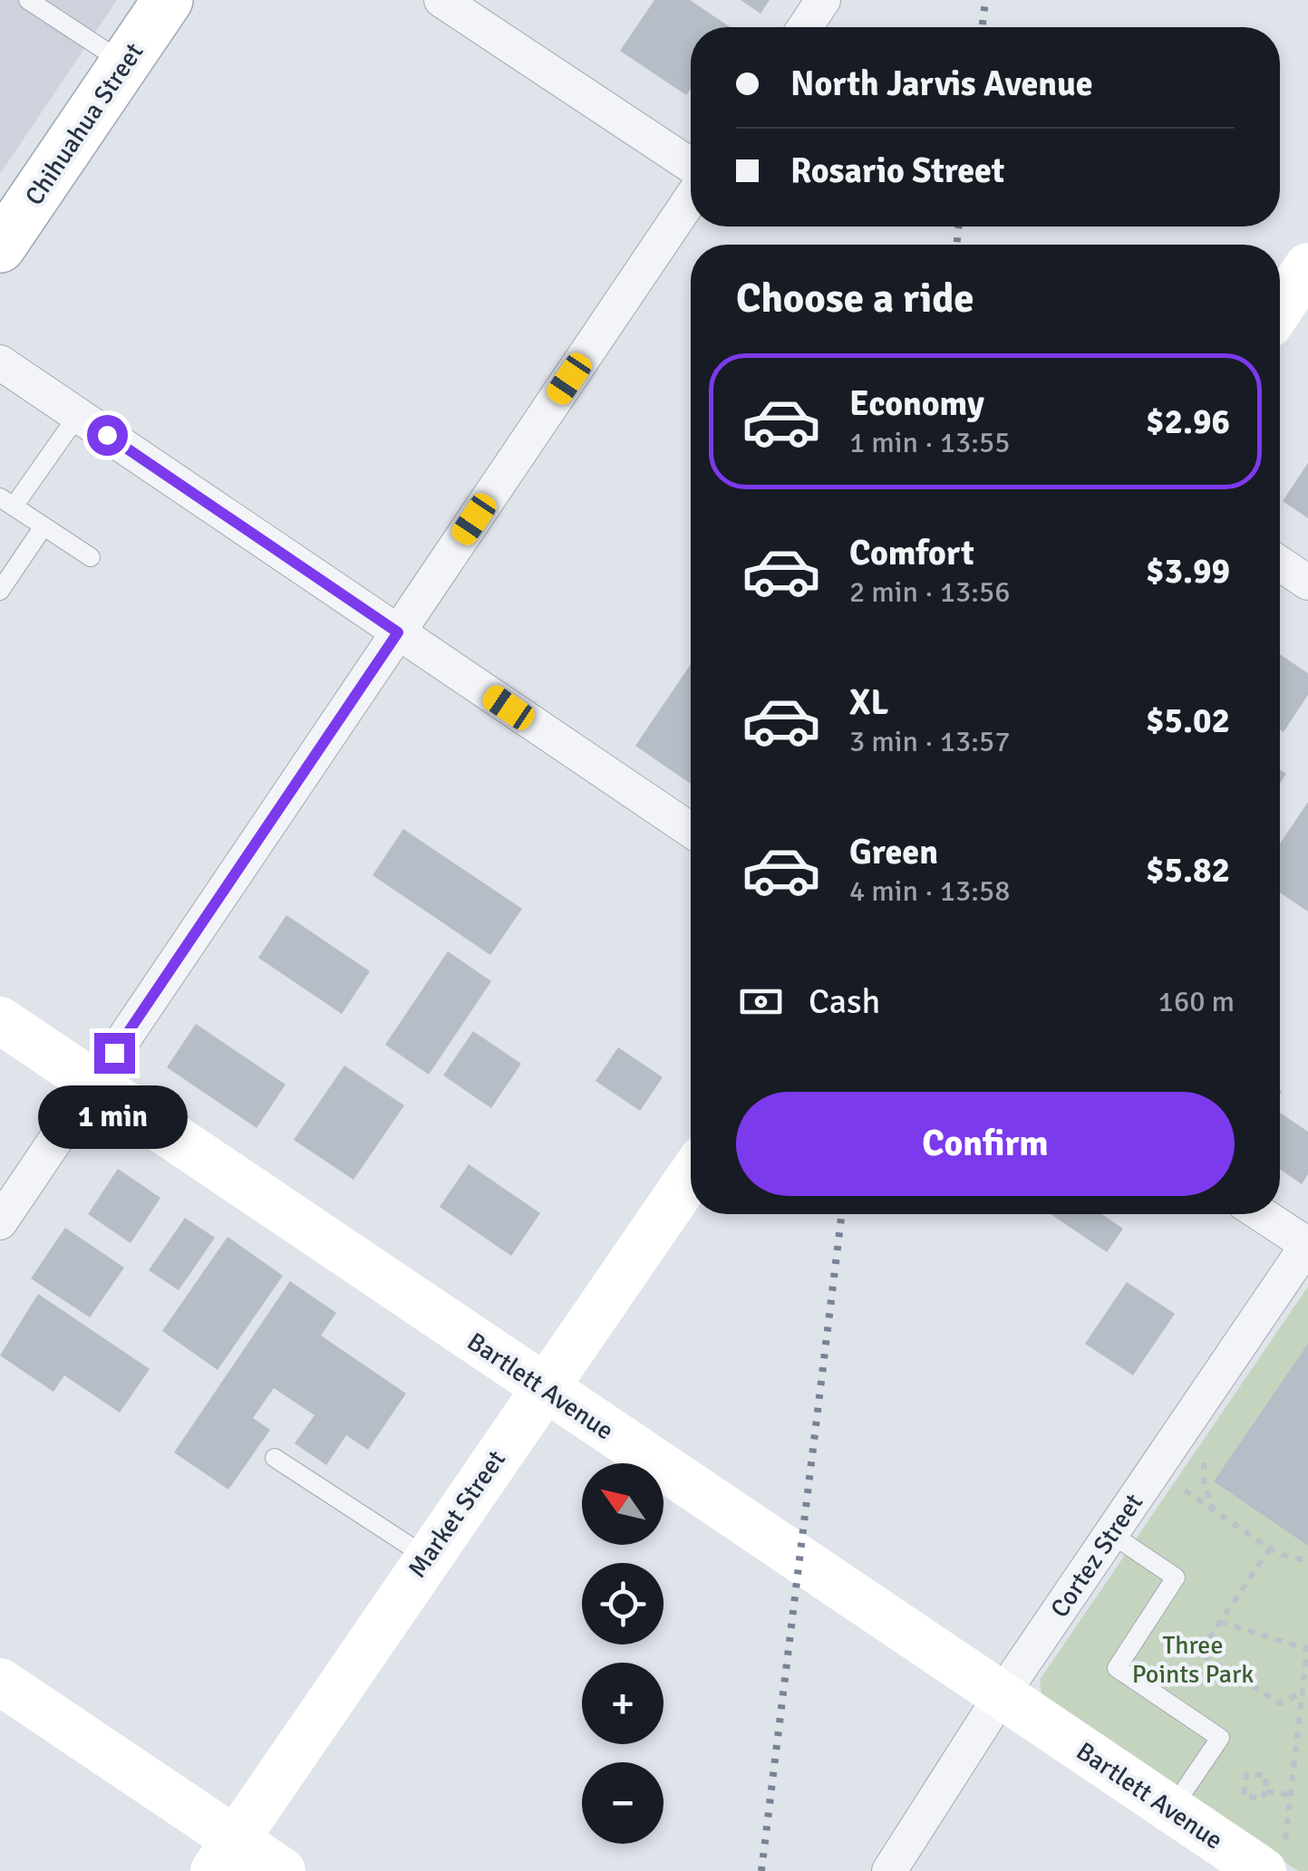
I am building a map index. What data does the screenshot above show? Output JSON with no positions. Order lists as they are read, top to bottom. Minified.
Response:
{"streets":{"main road":["Chihuahua Street","Bartlett Avenue","Market Street"],"street":["Cortez Street"]},"crossings":[["Bartlett Avenue","Market Street"],["Bartlett Avenue","Cortez Street"]],"parks":["Three Points Park"],"north":"top left","page":{"banner":["North Jarvis Avenue","Rosario Street"],"heading":"Choose a ride","list":[{"name":"Economy","note":"1 min · 13:55","value":"$2.96"},{"name":"Comfort","note":"2 min · 13:56","value":"$3.99"},{"name":"XL","note":"3 min · 13:57","value":"$5.02"},{"name":"Green","note":"4 min · 13:58","value":"$5.82"}],"pay":["Cash","160 m"],"buttons":"Confirm","bubble":"1 min","map_buttons":["+","−"]}}
